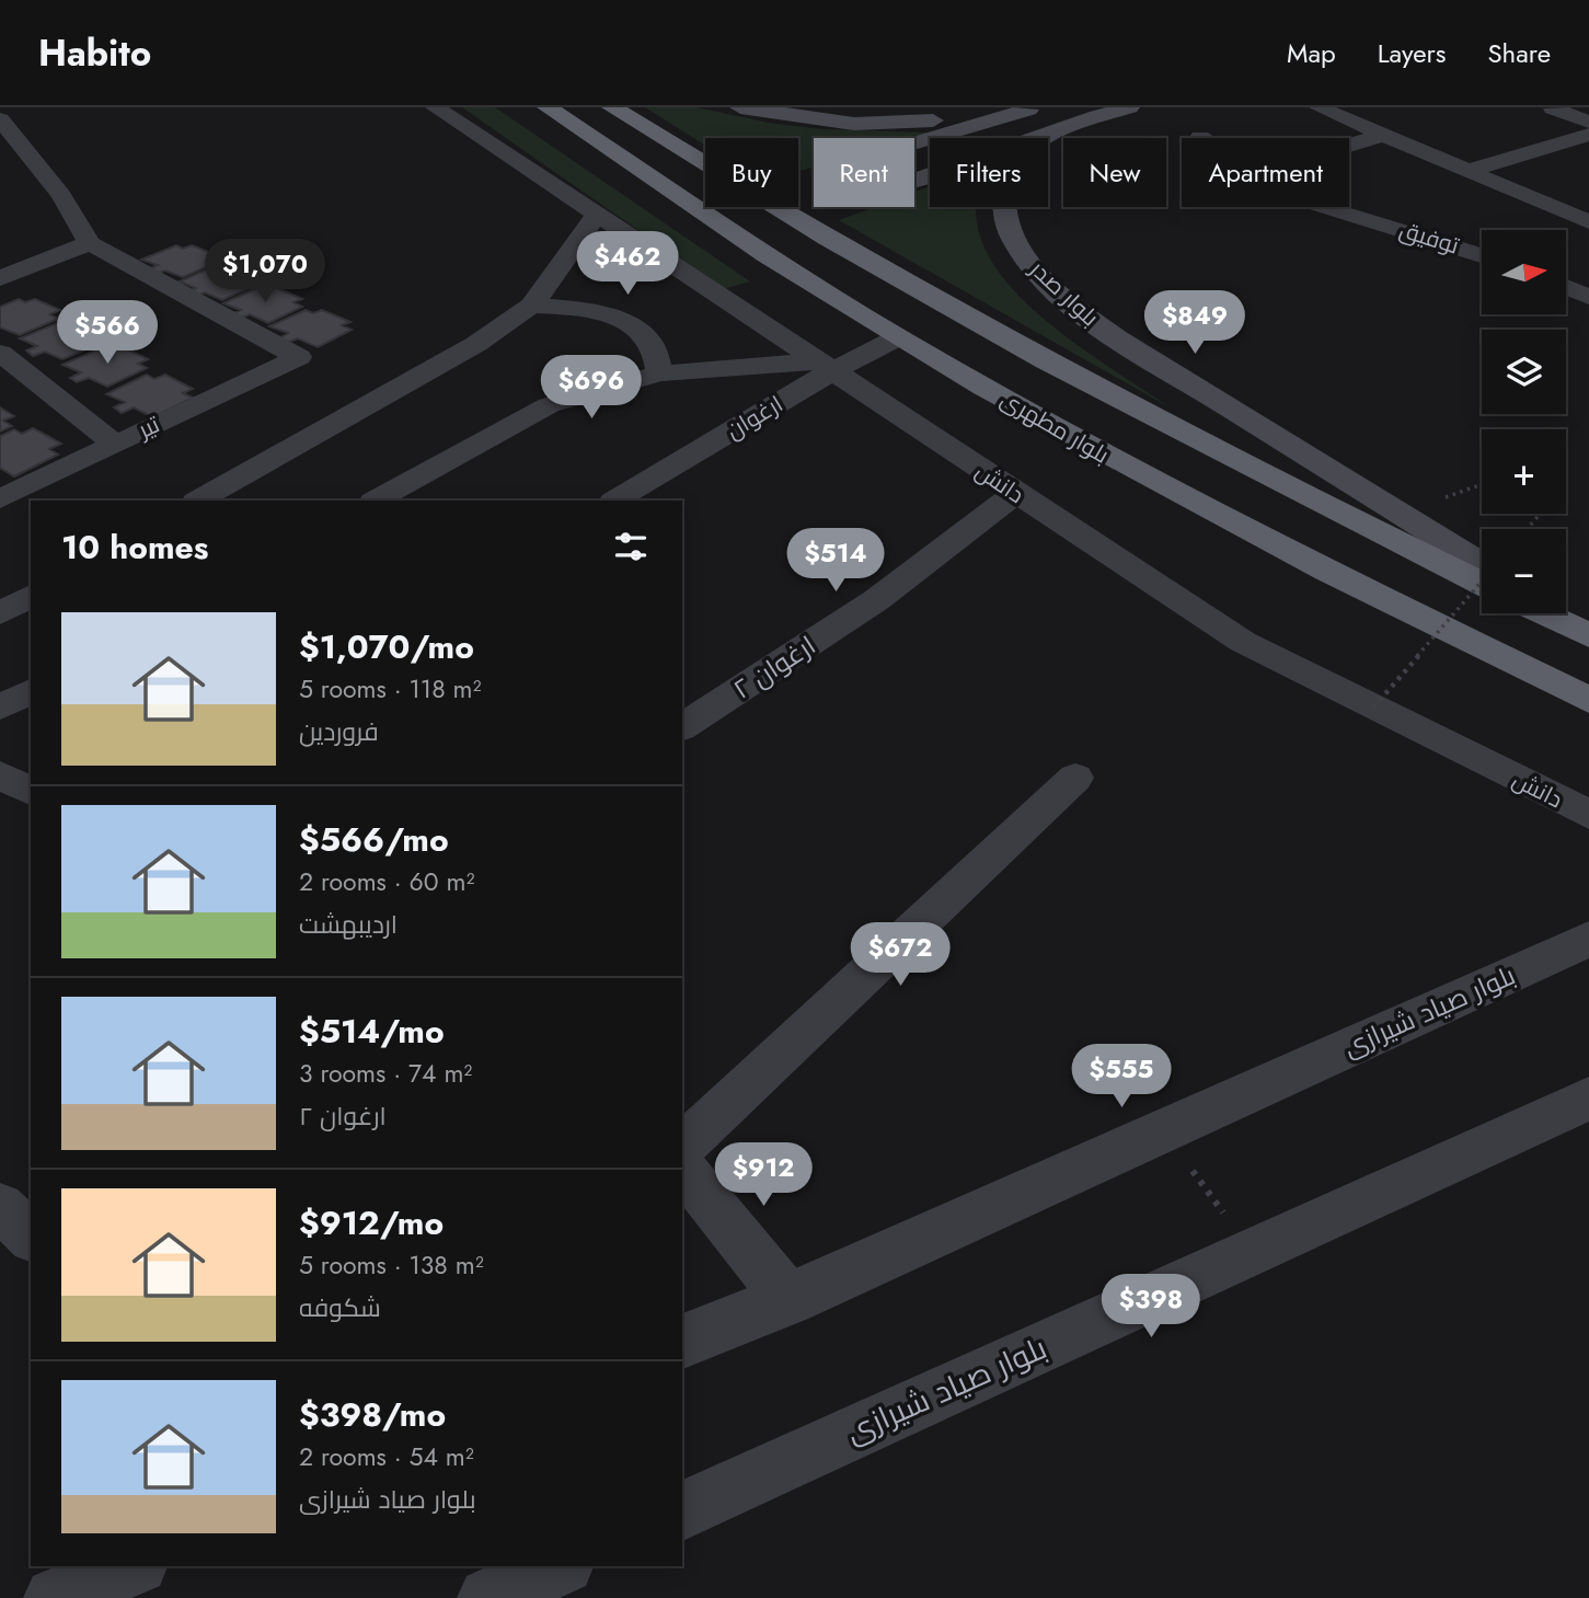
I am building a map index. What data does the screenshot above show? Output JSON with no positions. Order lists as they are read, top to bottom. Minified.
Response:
{"streets":{"highway":["بلوار مطهری"],"main road":["بلوار صدر"],"street":["توفیق","ارغوان","تیر","دانش","ارغوان ۲","بلوار صیاد شیرازی"]},"crossings":[["ارغوان","بلوار مطهری"],["ارغوان","دانش"],["دانش","ارغوان ۲"]],"north":"right","page":{"header":"Habito","nav":["Map","Layers","Share"],"chip":["Buy","Rent","Filters","New","Apartment"],"map_buttons":["+","−"],"price":["$462","$1,070","$849","$566","$696","$514","$672","$555","$912","$398"],"heading":"10 homes","list":[{"name":"$1,070/mo","note":"5 rooms · 118 m² · فروردین"},{"name":"$566/mo","note":"2 rooms · 60 m² · اردیبهشت"},{"name":"$514/mo","note":"3 rooms · 74 m² · ارغوان ۲"},{"name":"$912/mo","note":"5 rooms · 138 m² · شکوفه"},{"name":"$398/mo","note":"2 rooms · 54 m² · بلوار صیاد شیرازی"}]}}
